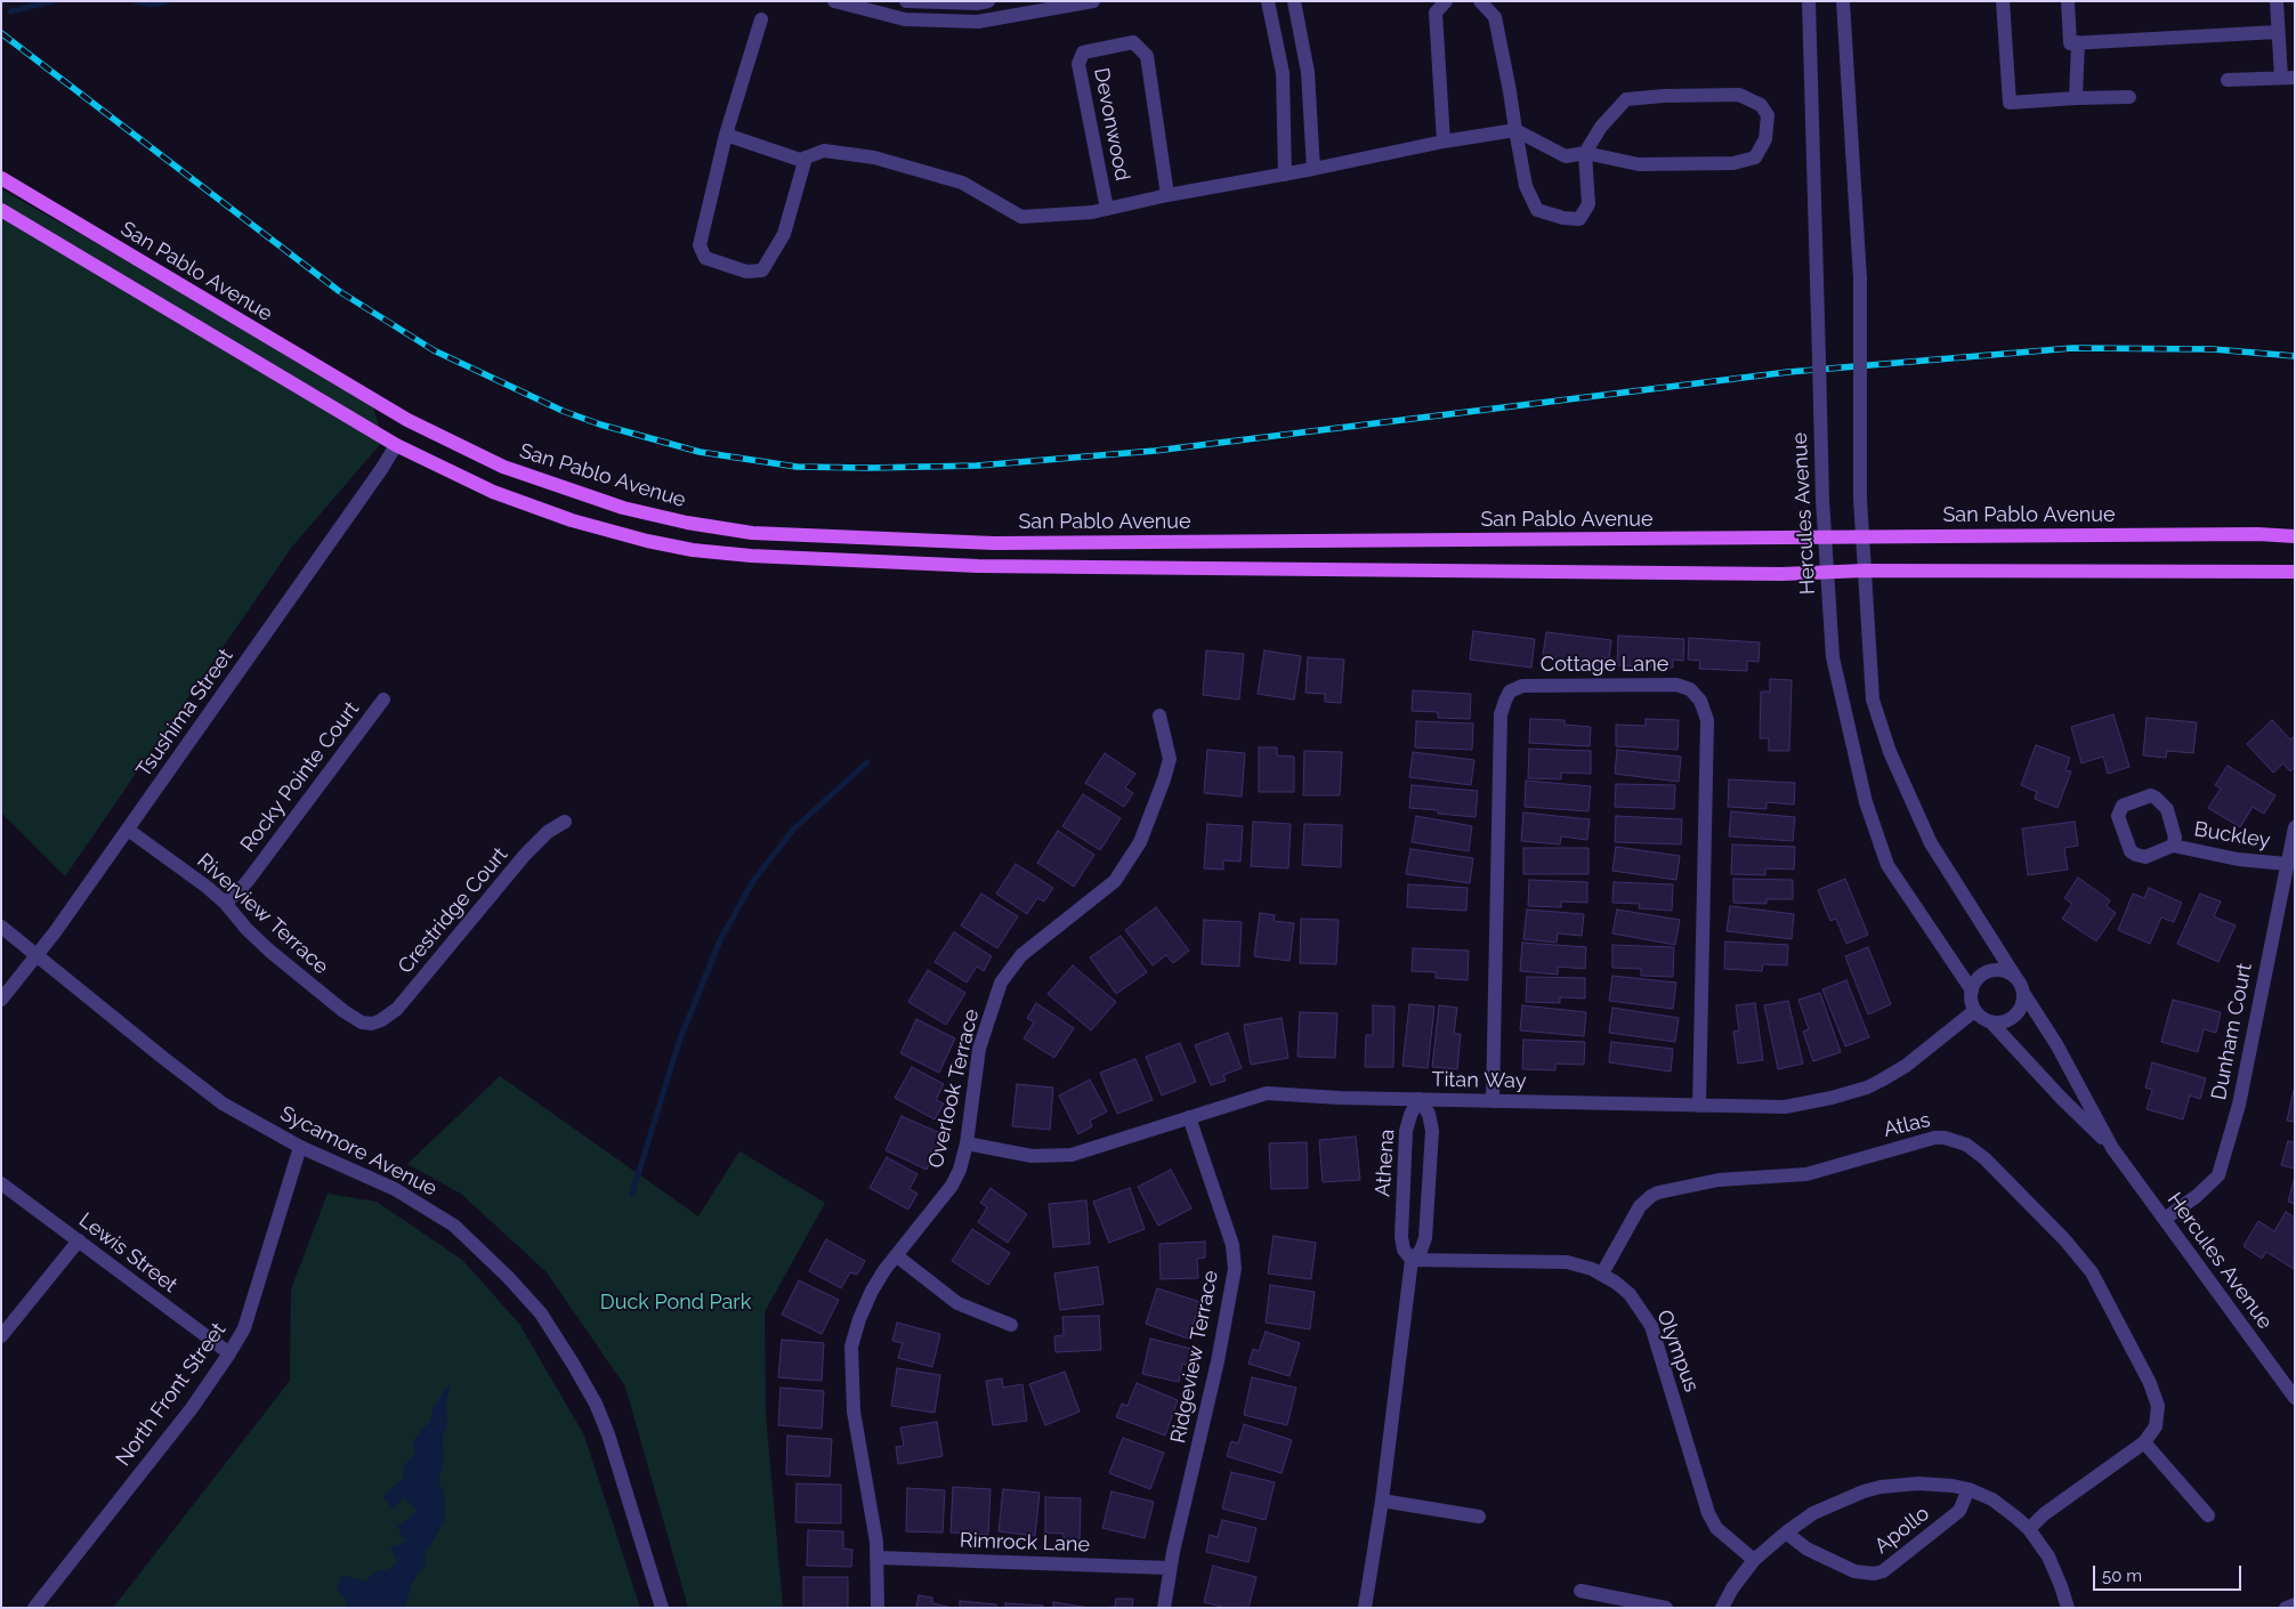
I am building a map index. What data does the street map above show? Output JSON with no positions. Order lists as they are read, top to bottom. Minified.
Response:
{"streets":{"main road":["San Pablo Avenue"],"street":["Devonwood","Hercules Avenue","Cottage Lane","Tsushima Street","Rocky Pointe Court","Buckley","Crestridge Court","Riverview Terrace","Dunham Court","Titan Way","Overlook Terrace","Atlas","Sycamore Avenue","Athena","Lewis Street","Olympus","Ridgeview Terrace","North Front Street","Apollo","Rimrock Lane"]},"crossings":[["San Pablo Avenue","Hercules Avenue"],["Hercules Avenue","Dunham Court"],["Hercules Avenue","Titan Way"],["Cottage Lane","Titan Way"],["Tsushima Street","Riverview Terrace"],["Tsushima Street","Sycamore Avenue"],["Rocky Pointe Court","Riverview Terrace"],["Buckley","Dunham Court"],["Crestridge Court","Riverview Terrace"],["Titan Way","Overlook Terrace"],["Titan Way","Athena"],["Titan Way","Ridgeview Terrace"],["Overlook Terrace","Rimrock Lane"],["Atlas","Olympus"],["Atlas","Apollo"],["Sycamore Avenue","North Front Street"],["Athena","Olympus"],["Lewis Street","North Front Street"],["Olympus","Apollo"],["Ridgeview Terrace","Rimrock Lane"]],"parks":["Duck Pond Park"],"scale_bar":"50 m"}
